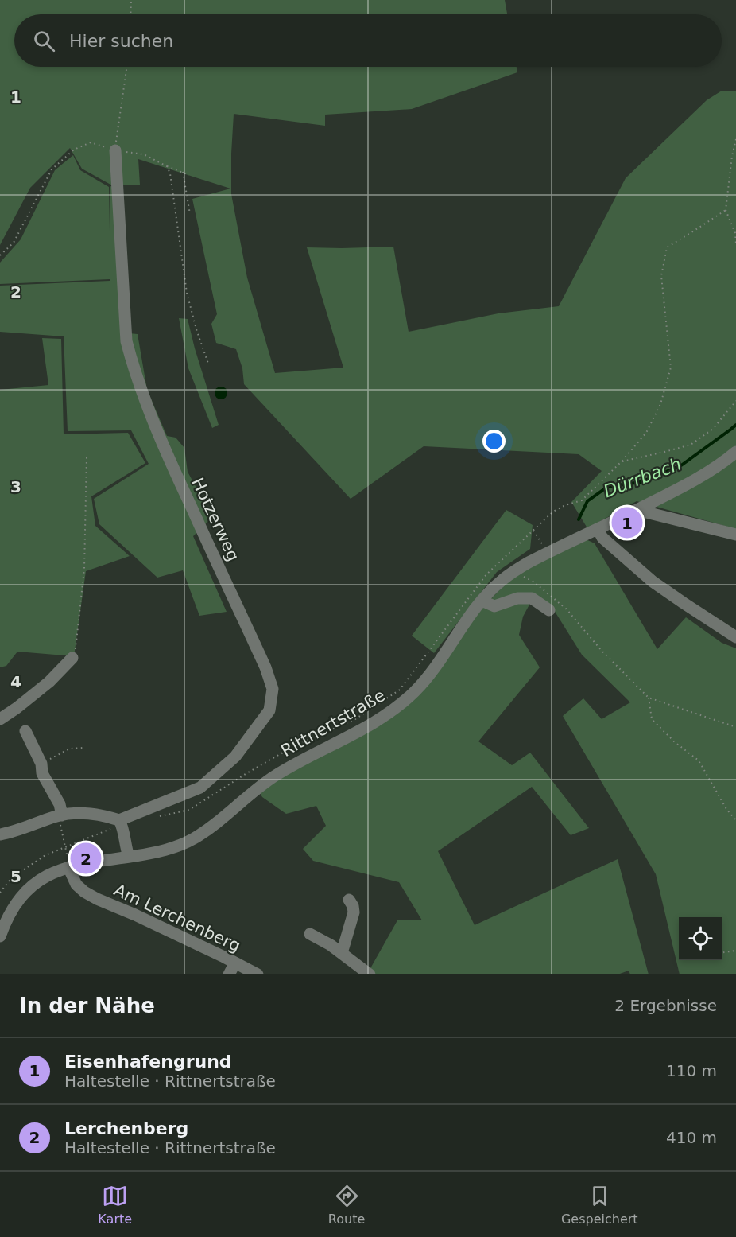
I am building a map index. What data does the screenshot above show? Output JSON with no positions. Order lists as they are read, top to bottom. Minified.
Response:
{"streets":{"street":["Hotzerweg","Rittnertstraße","Am Lerchenberg"]},"crossings":[["Rittnertstraße","Am Lerchenberg"]],"water":["Dürrbach"],"page":{"search":"Hier suchen","pins":["1","2"],"heading":["In der Nähe","2 Ergebnisse"],"list":[{"mark":"1","name":"Eisenhafengrund","note":"Haltestelle · Rittnertstraße","value":"110 m"},{"mark":"2","name":"Lerchenberg","note":"Haltestelle · Rittnertstraße","value":"410 m"}],"nav":["Karte","Route","Gespeichert"]},"grid":{"rows":["1","2","3","4","5"]}}
